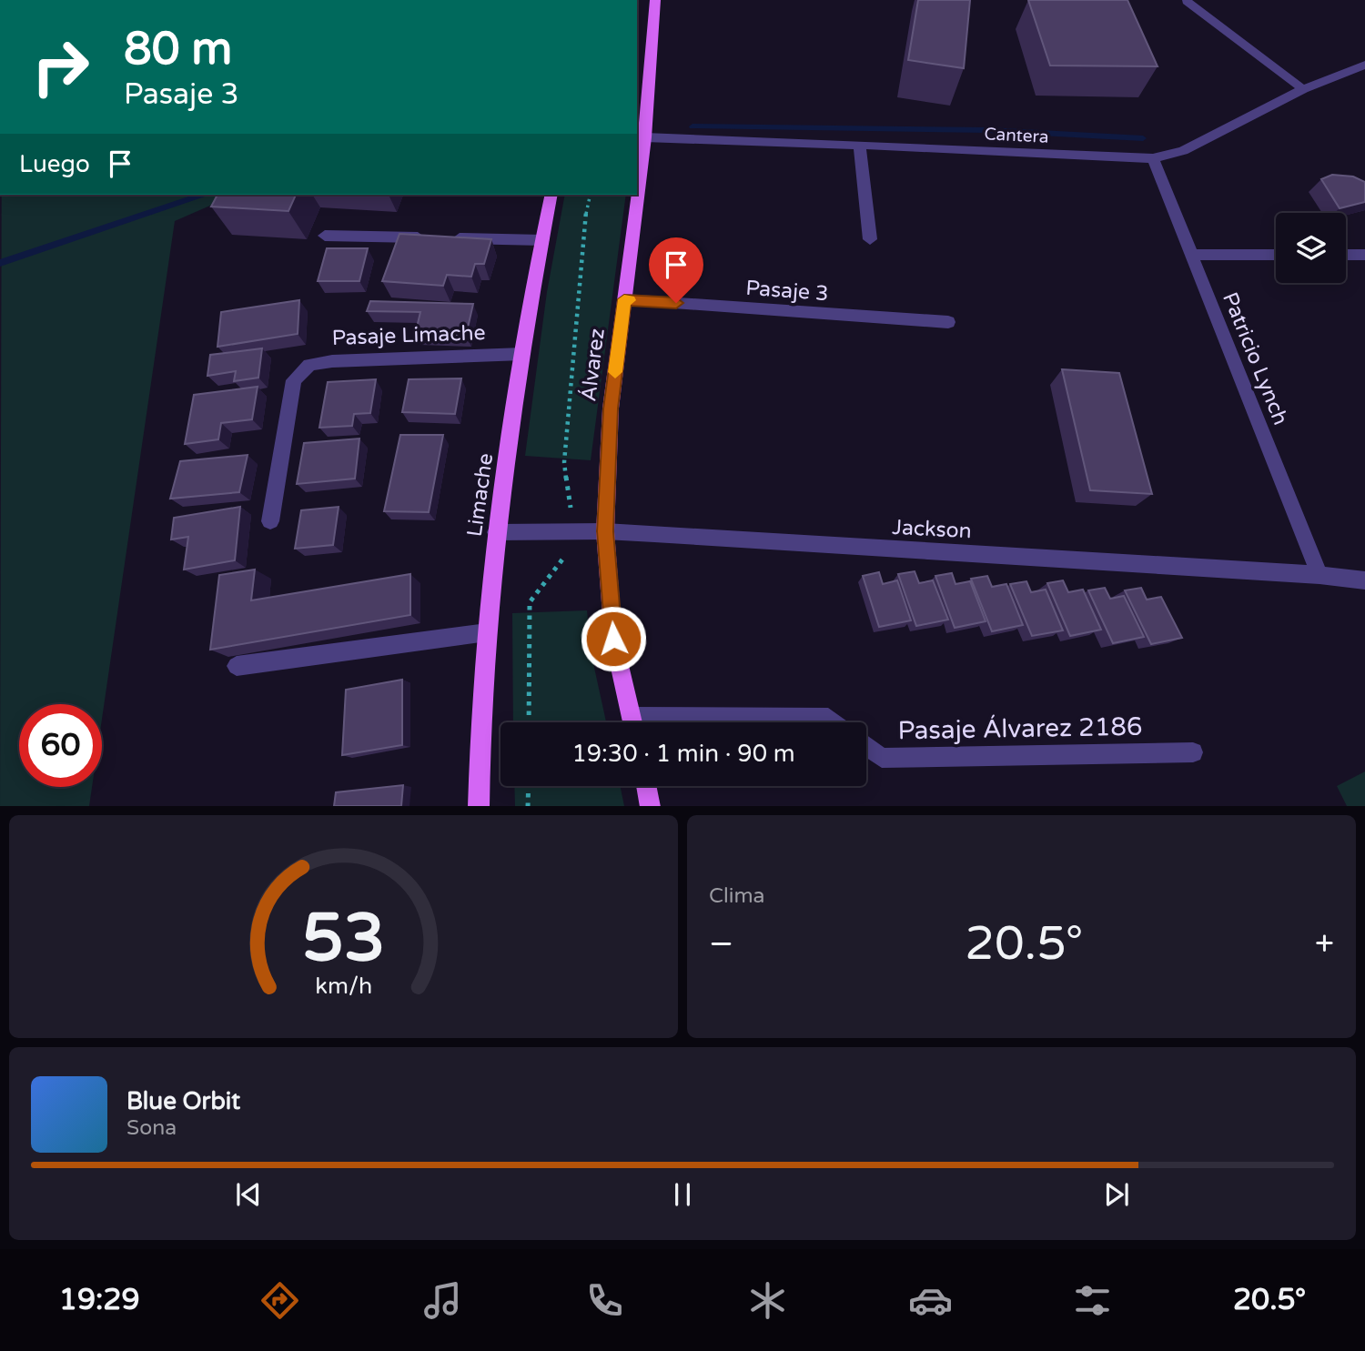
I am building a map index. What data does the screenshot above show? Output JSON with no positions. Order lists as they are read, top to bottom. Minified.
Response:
{"streets":{"main road":["Álvarez","Limache"],"street":["Cantera","Pasaje 3","Pasaje Limache","Patricio Lynch","Jackson","Pasaje Álvarez 2186"]},"crossings":[["Cantera","Patricio Lynch"],["Cantera","Álvarez"],["Pasaje 3","Álvarez"],["Pasaje Limache","Limache"],["Patricio Lynch","Jackson"],["Álvarez","Jackson"],["Limache","Jackson"]],"page":{"turn":["80 m","Pasaje 3"],"then":"Luego","limit":"60","trip":"19:30 · 1 min · 90 m","tile":"Clima","heat":["−","20.5°","+"],"song":["Blue Orbit","Sona"],"tabs":["19:29","20.5°"],"gauge":["53","km/h"]}}
